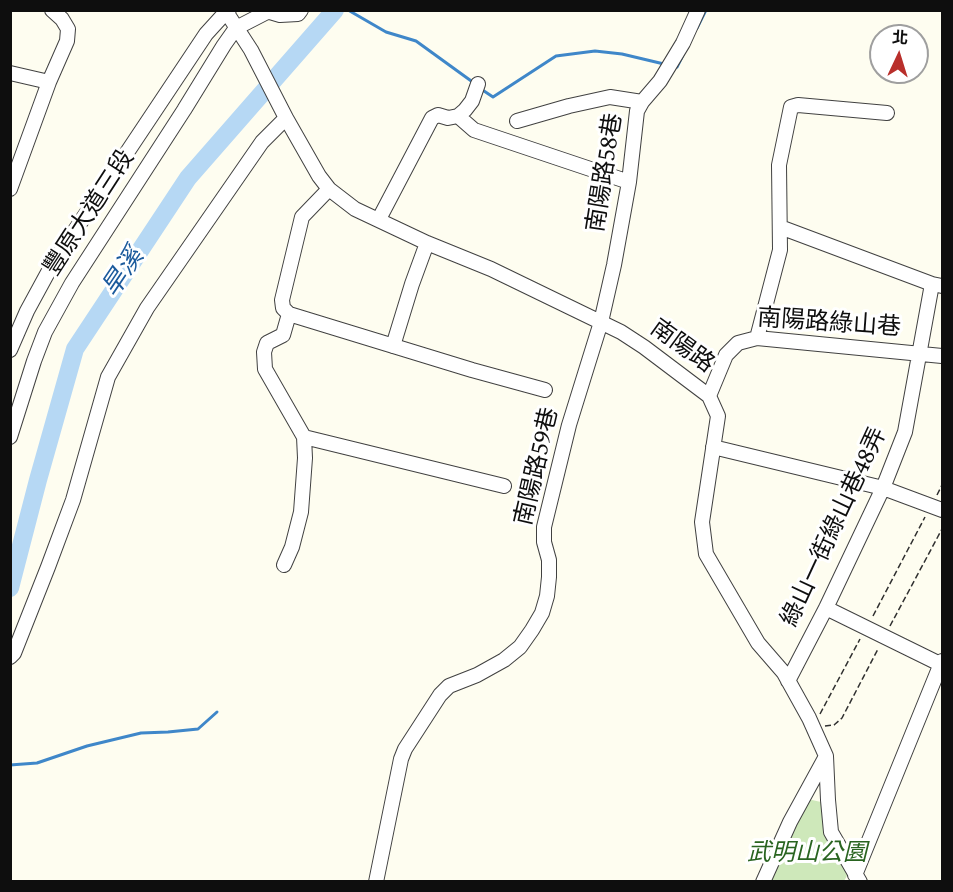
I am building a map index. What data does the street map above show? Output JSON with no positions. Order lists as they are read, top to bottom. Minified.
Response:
{"streets":{"street":["南陽路58巷","豐原大道三段","南陽路綠山巷","南陽路","南陽路59巷","綠山一街綠山巷48弄"]},"crossings":[["南陽路58巷","南陽路"],["南陽路58巷","南陽路59巷"],["豐原大道三段","南陽路"],["南陽路綠山巷","南陽路"],["南陽路綠山巷","綠山一街綠山巷48弄"],["南陽路","南陽路59巷"],["南陽路","綠山一街綠山巷48弄"]],"water":["旱溪"],"parks":["武明山公園"],"north":"top"}
